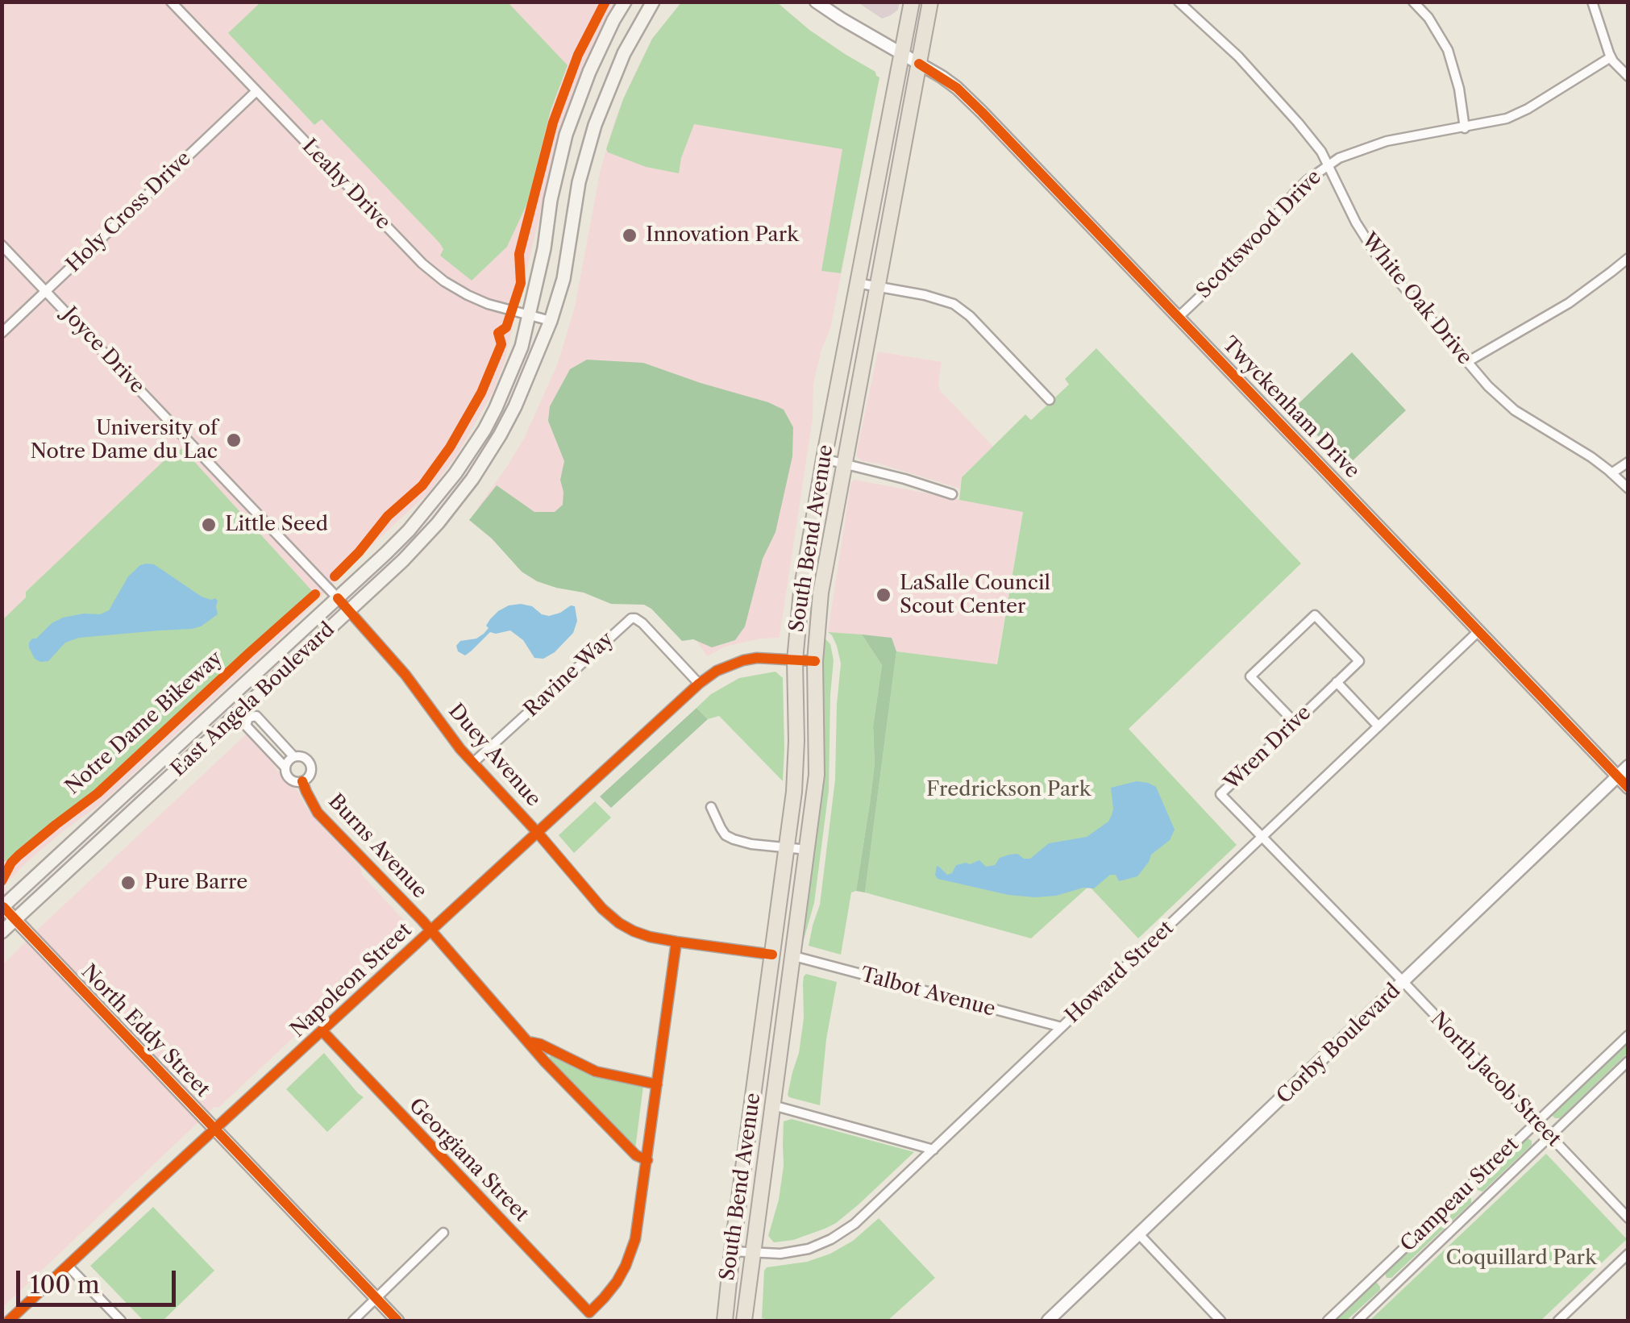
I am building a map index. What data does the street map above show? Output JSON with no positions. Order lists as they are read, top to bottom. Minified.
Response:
{"streets":{"main road":["South Bend Avenue","East Angela Boulevard"],"street":["Leahy Drive","Holy Cross Drive","Scottswood Drive","White Oak Drive","Joyce Drive","Twyckenham Drive","Ravine Way","Wren Drive","Duey Avenue","Burns Avenue","Howard Street","Napoleon Street","Talbot Avenue","North Eddy Street","Corby Boulevard","North Jacob Street","Georgiana Street","Campeau Street"],"cycle path":["Notre Dame Bikeway"]},"crossings":[["Leahy Drive","Holy Cross Drive"],["Leahy Drive","East Angela Boulevard"],["Holy Cross Drive","Joyce Drive"],["Scottswood Drive","White Oak Drive"],["Scottswood Drive","Twyckenham Drive"],["Joyce Drive","East Angela Boulevard"],["Joyce Drive","Duey Avenue"],["Twyckenham Drive","South Bend Avenue"],["Twyckenham Drive","Howard Street"],["Twyckenham Drive","Corby Boulevard"],["South Bend Avenue","Duey Avenue"],["South Bend Avenue","Howard Street"],["South Bend Avenue","Napoleon Street"],["South Bend Avenue","Talbot Avenue"],["Ravine Way","Duey Avenue"],["Ravine Way","Napoleon Street"],["East Angela Boulevard","Duey Avenue"],["East Angela Boulevard","North Eddy Street"],["Wren Drive","Howard Street"],["Wren Drive","North Jacob Street"],["Duey Avenue","Napoleon Street"],["Burns Avenue","Napoleon Street"],["Burns Avenue","Georgiana Street"],["Howard Street","Talbot Avenue"],["Howard Street","North Jacob Street"],["Napoleon Street","North Eddy Street"],["Napoleon Street","Georgiana Street"],["Corby Boulevard","North Jacob Street"],["North Jacob Street","Campeau Street"]],"parks":["Fredrickson Park","Coquillard Park"],"places":["Innovation Park","University of Notre Dame du Lac","Little Seed","LaSalle Council Scout Center","Pure Barre"],"scale_bar":"100 m"}
